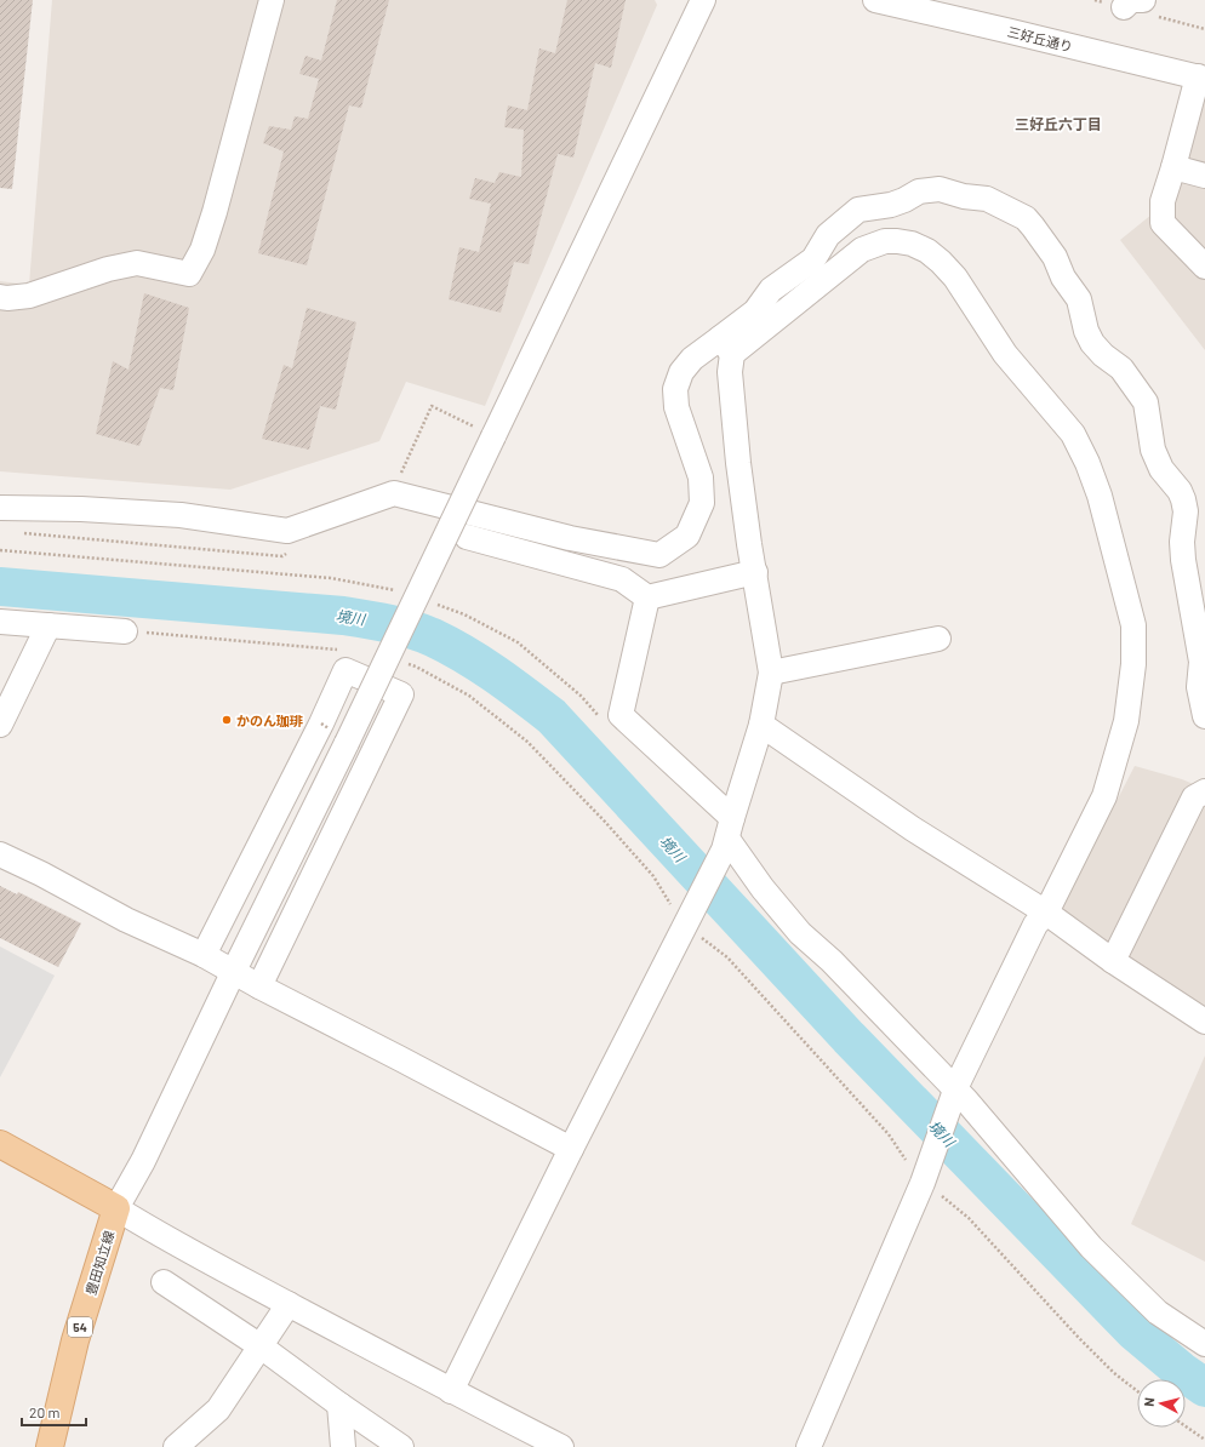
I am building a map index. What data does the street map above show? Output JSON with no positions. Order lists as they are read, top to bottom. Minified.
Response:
{"streets":{"main road":["豊田知立線","54"],"street":["三好丘通り"]},"districts":["三好丘六丁目"],"water":["境川"],"places":["かのん珈琲"],"scale_bar":"20 m","north":"left"}
